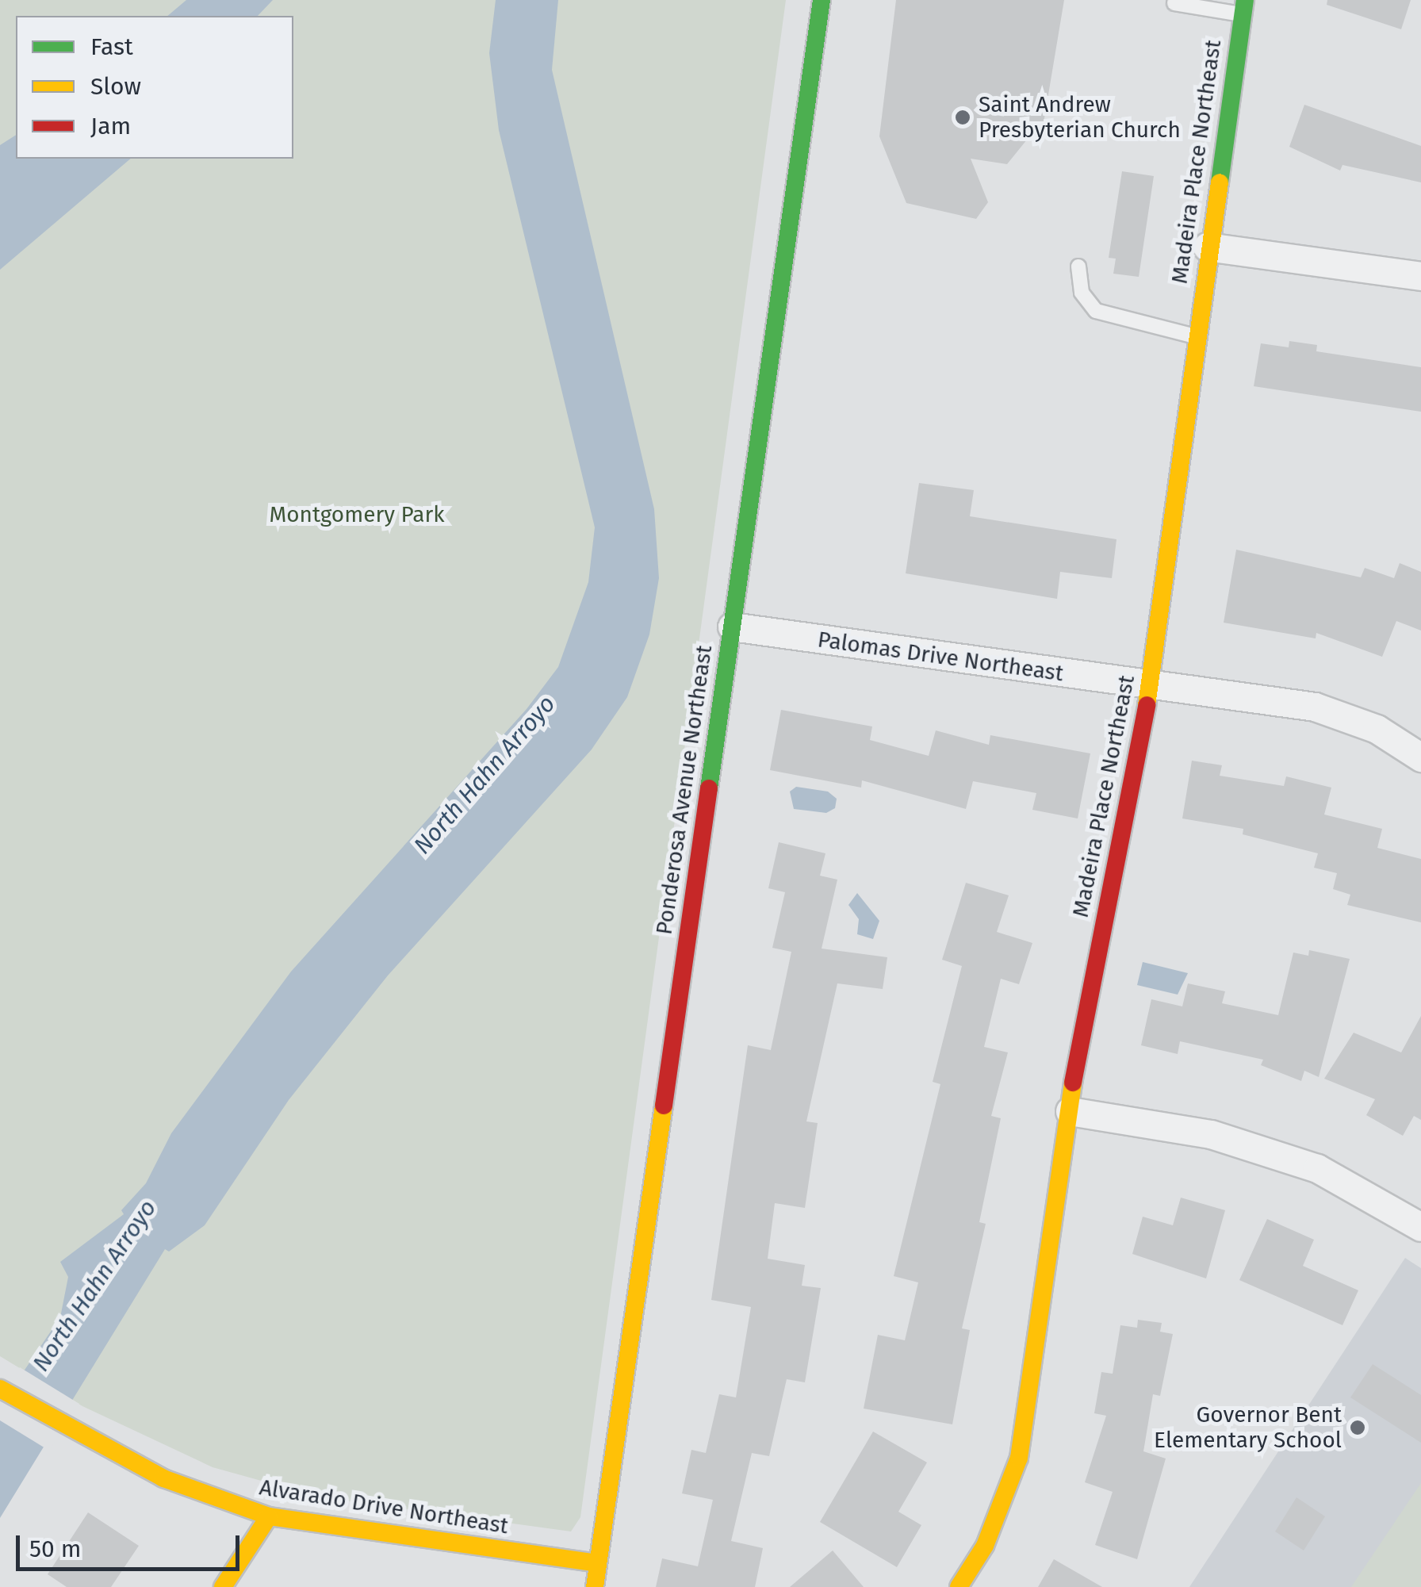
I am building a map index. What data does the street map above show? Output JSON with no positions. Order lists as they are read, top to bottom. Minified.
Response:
{"streets":{"street":["Madeira Place Northeast","Palomas Drive Northeast","Ponderosa Avenue Northeast","Alvarado Drive Northeast"]},"crossings":[["Madeira Place Northeast","Palomas Drive Northeast"],["Palomas Drive Northeast","Ponderosa Avenue Northeast"],["Ponderosa Avenue Northeast","Alvarado Drive Northeast"]],"water":["North Hahn Arroyo"],"parks":["Montgomery Park"],"places":["Saint Andrew Presbyterian Church","Governor Bent Elementary School"],"legend":["Fast","Slow","Jam"],"scale_bar":"50 m"}
